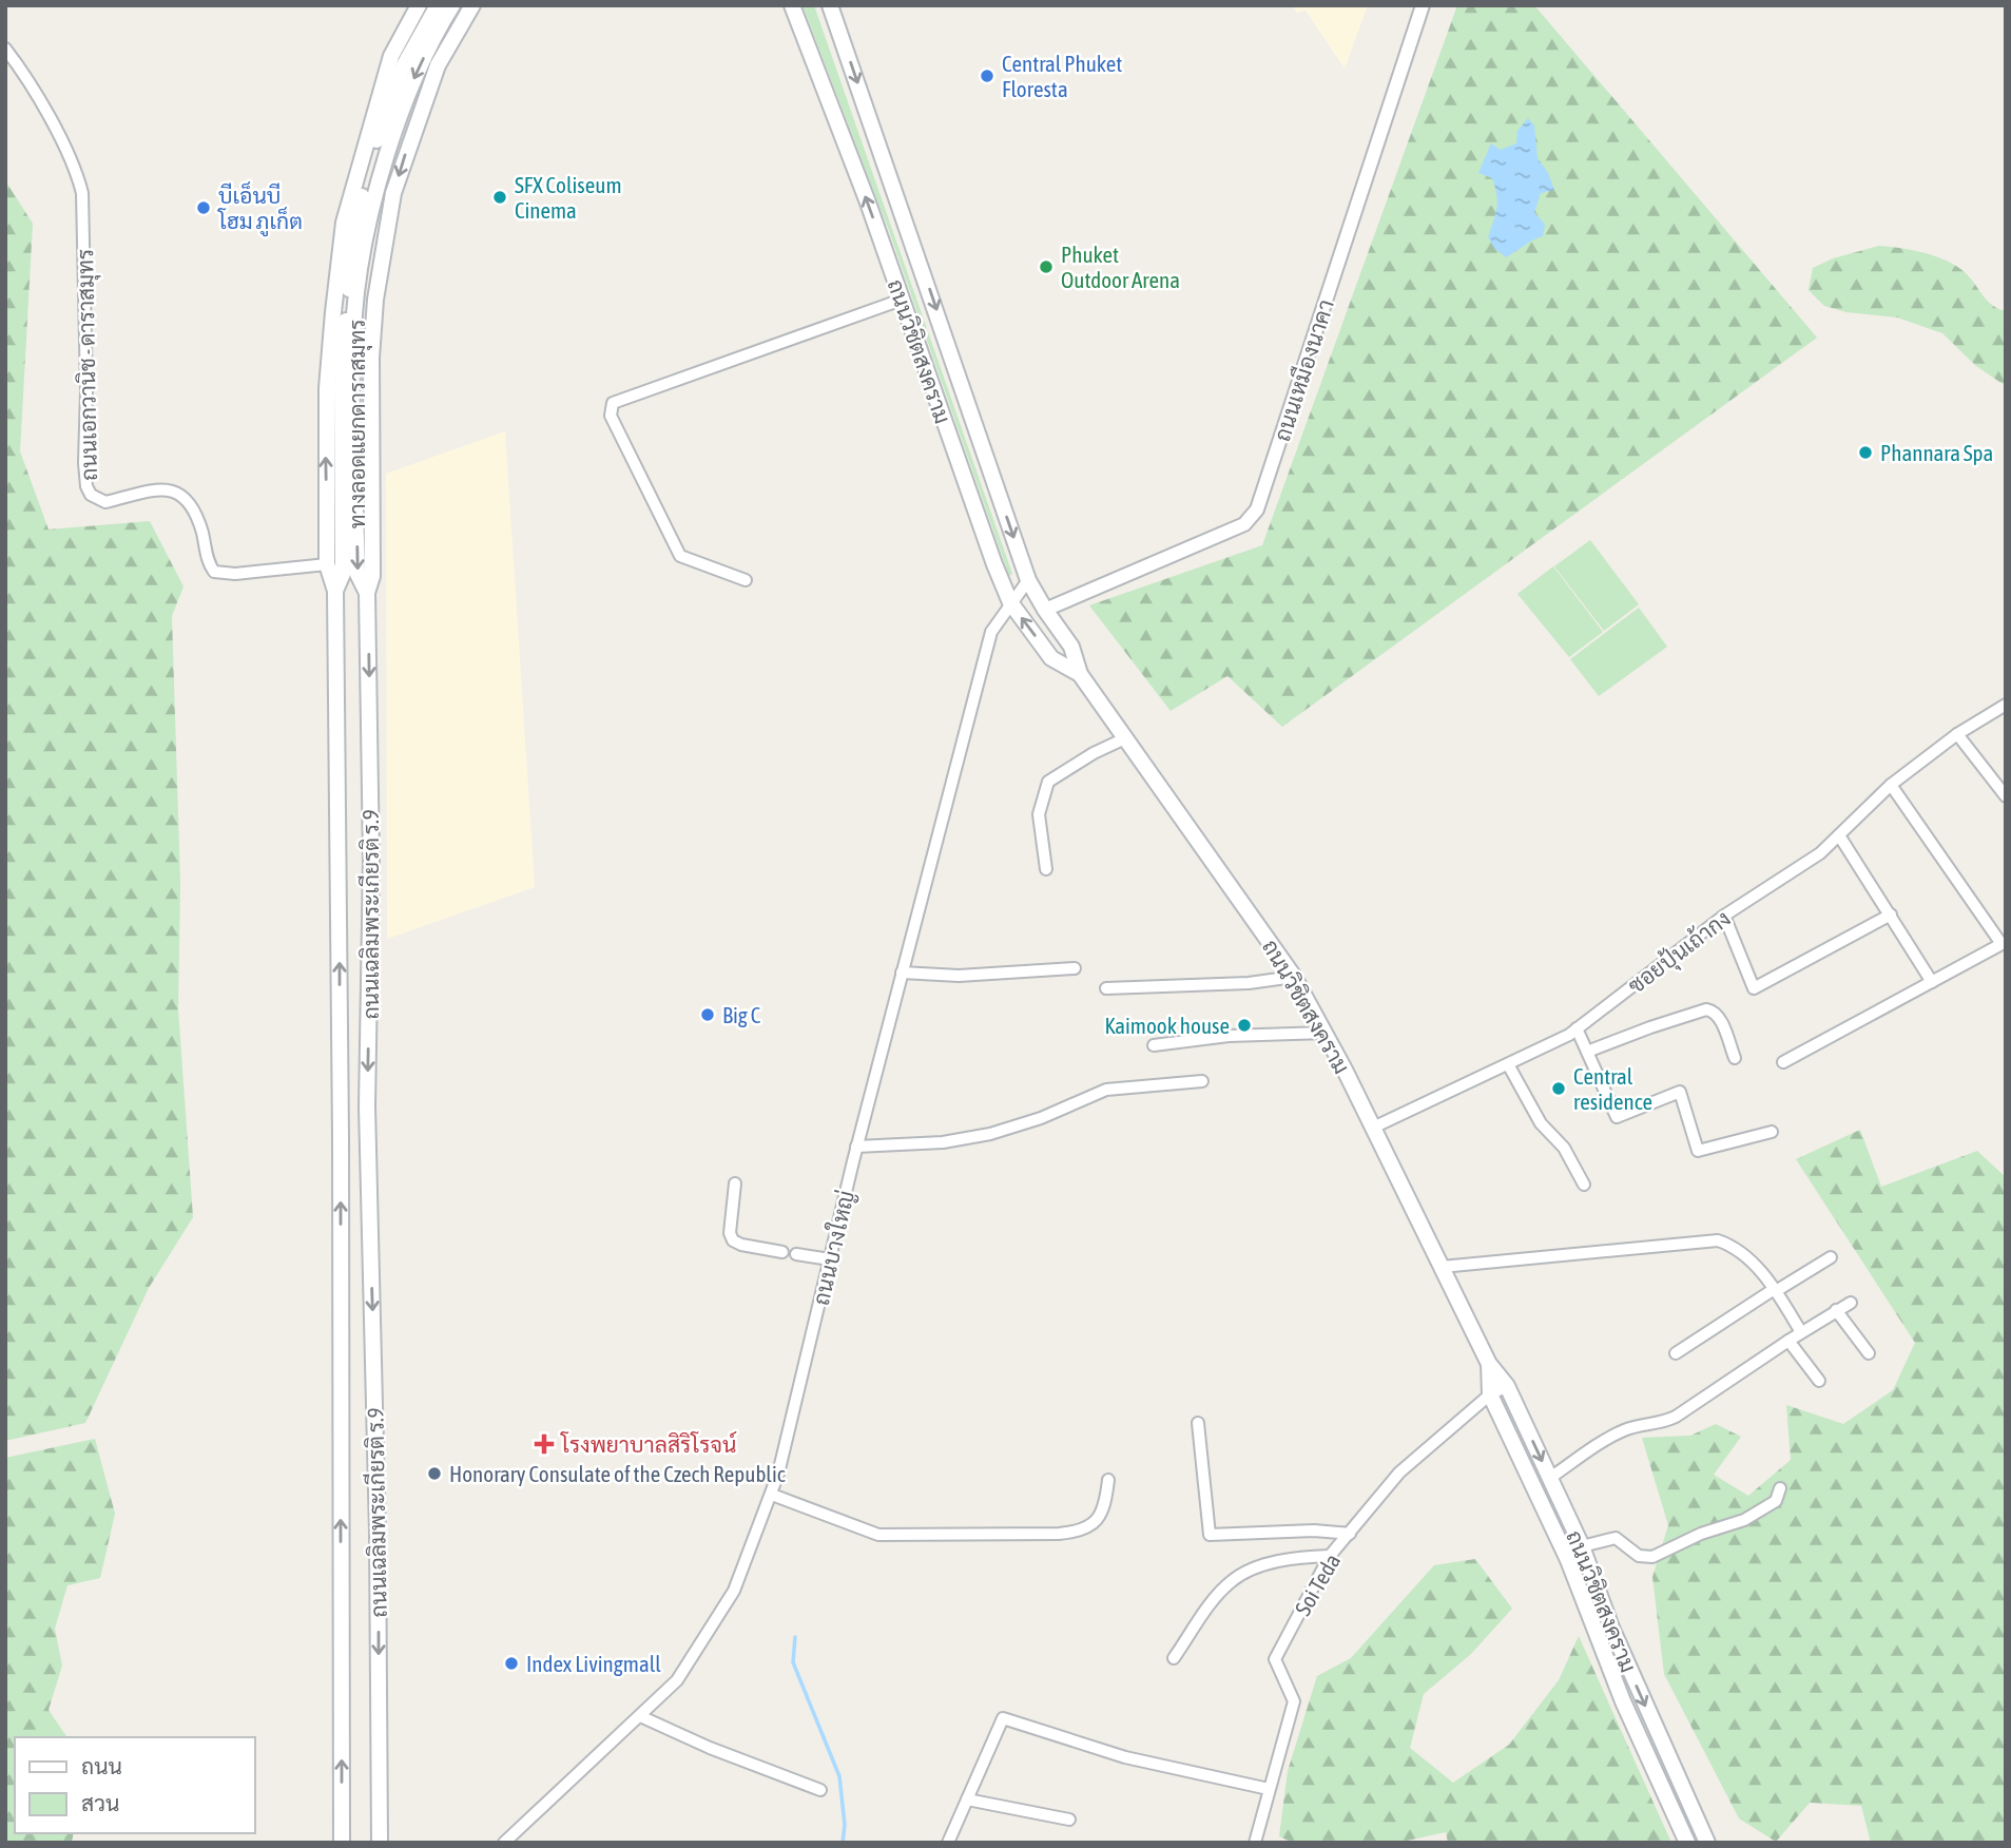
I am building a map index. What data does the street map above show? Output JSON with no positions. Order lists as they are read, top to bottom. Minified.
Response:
{"streets":{"main road":["ถนนวิชิตสงคราม","ทางลอดแยกดาราสมุทร","ถนนเฉลิมพระเกียรติ ร.9"],"street":["ถนนเอกวานิช - ดาราสมุทร","ถนนเหมืองนาคา","ซอยปุ้นเถ้ากง","ถนนบางใหญ่","Soi Teda"]},"crossings":[["ถนนวิชิตสงคราม","ถนนเหมืองนาคา"],["ถนนวิชิตสงคราม","ซอยปุ้นเถ้ากง"],["ถนนวิชิตสงคราม","ถนนบางใหญ่"],["ถนนวิชิตสงคราม","Soi Teda"],["ถนนเอกวานิช - ดาราสมุทร","ถนนเฉลิมพระเกียรติ ร.9"],["ทางลอดแยกดาราสมุทร","ถนนเฉลิมพระเกียรติ ร.9"]],"places":{"other":["Central Phuket Floresta","SFX Coliseum Cinema","บีเอ็นบี โฮม ภูเก็ต","Phuket Outdoor Arena","Phannara Spa","Big C","Kaimook house","Central residence","Honorary Consulate of the Czech Republic","Index Livingmall"],"health":["โรงพยาบาลสิริโรจน์"]},"legend":["ถนน","สวน"]}
